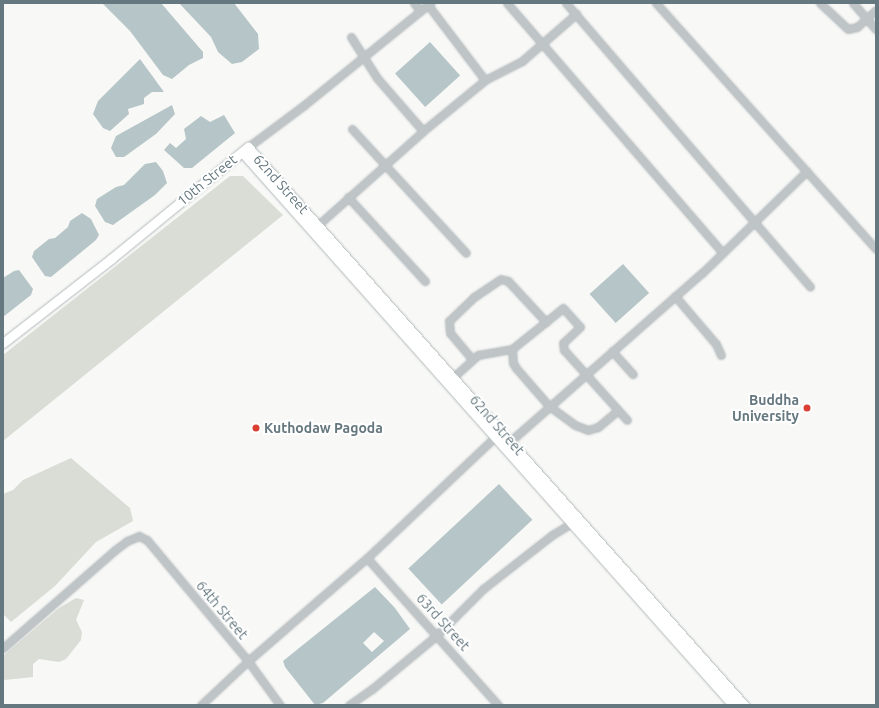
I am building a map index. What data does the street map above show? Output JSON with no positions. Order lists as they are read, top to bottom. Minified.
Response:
{"streets":{"main road":["10th Street","62nd Street"],"street":["64th Street","63rd Street"]},"crossings":[["10th Street","62nd Street"]],"places":["Buddha University","Kuthodaw Pagoda"]}
